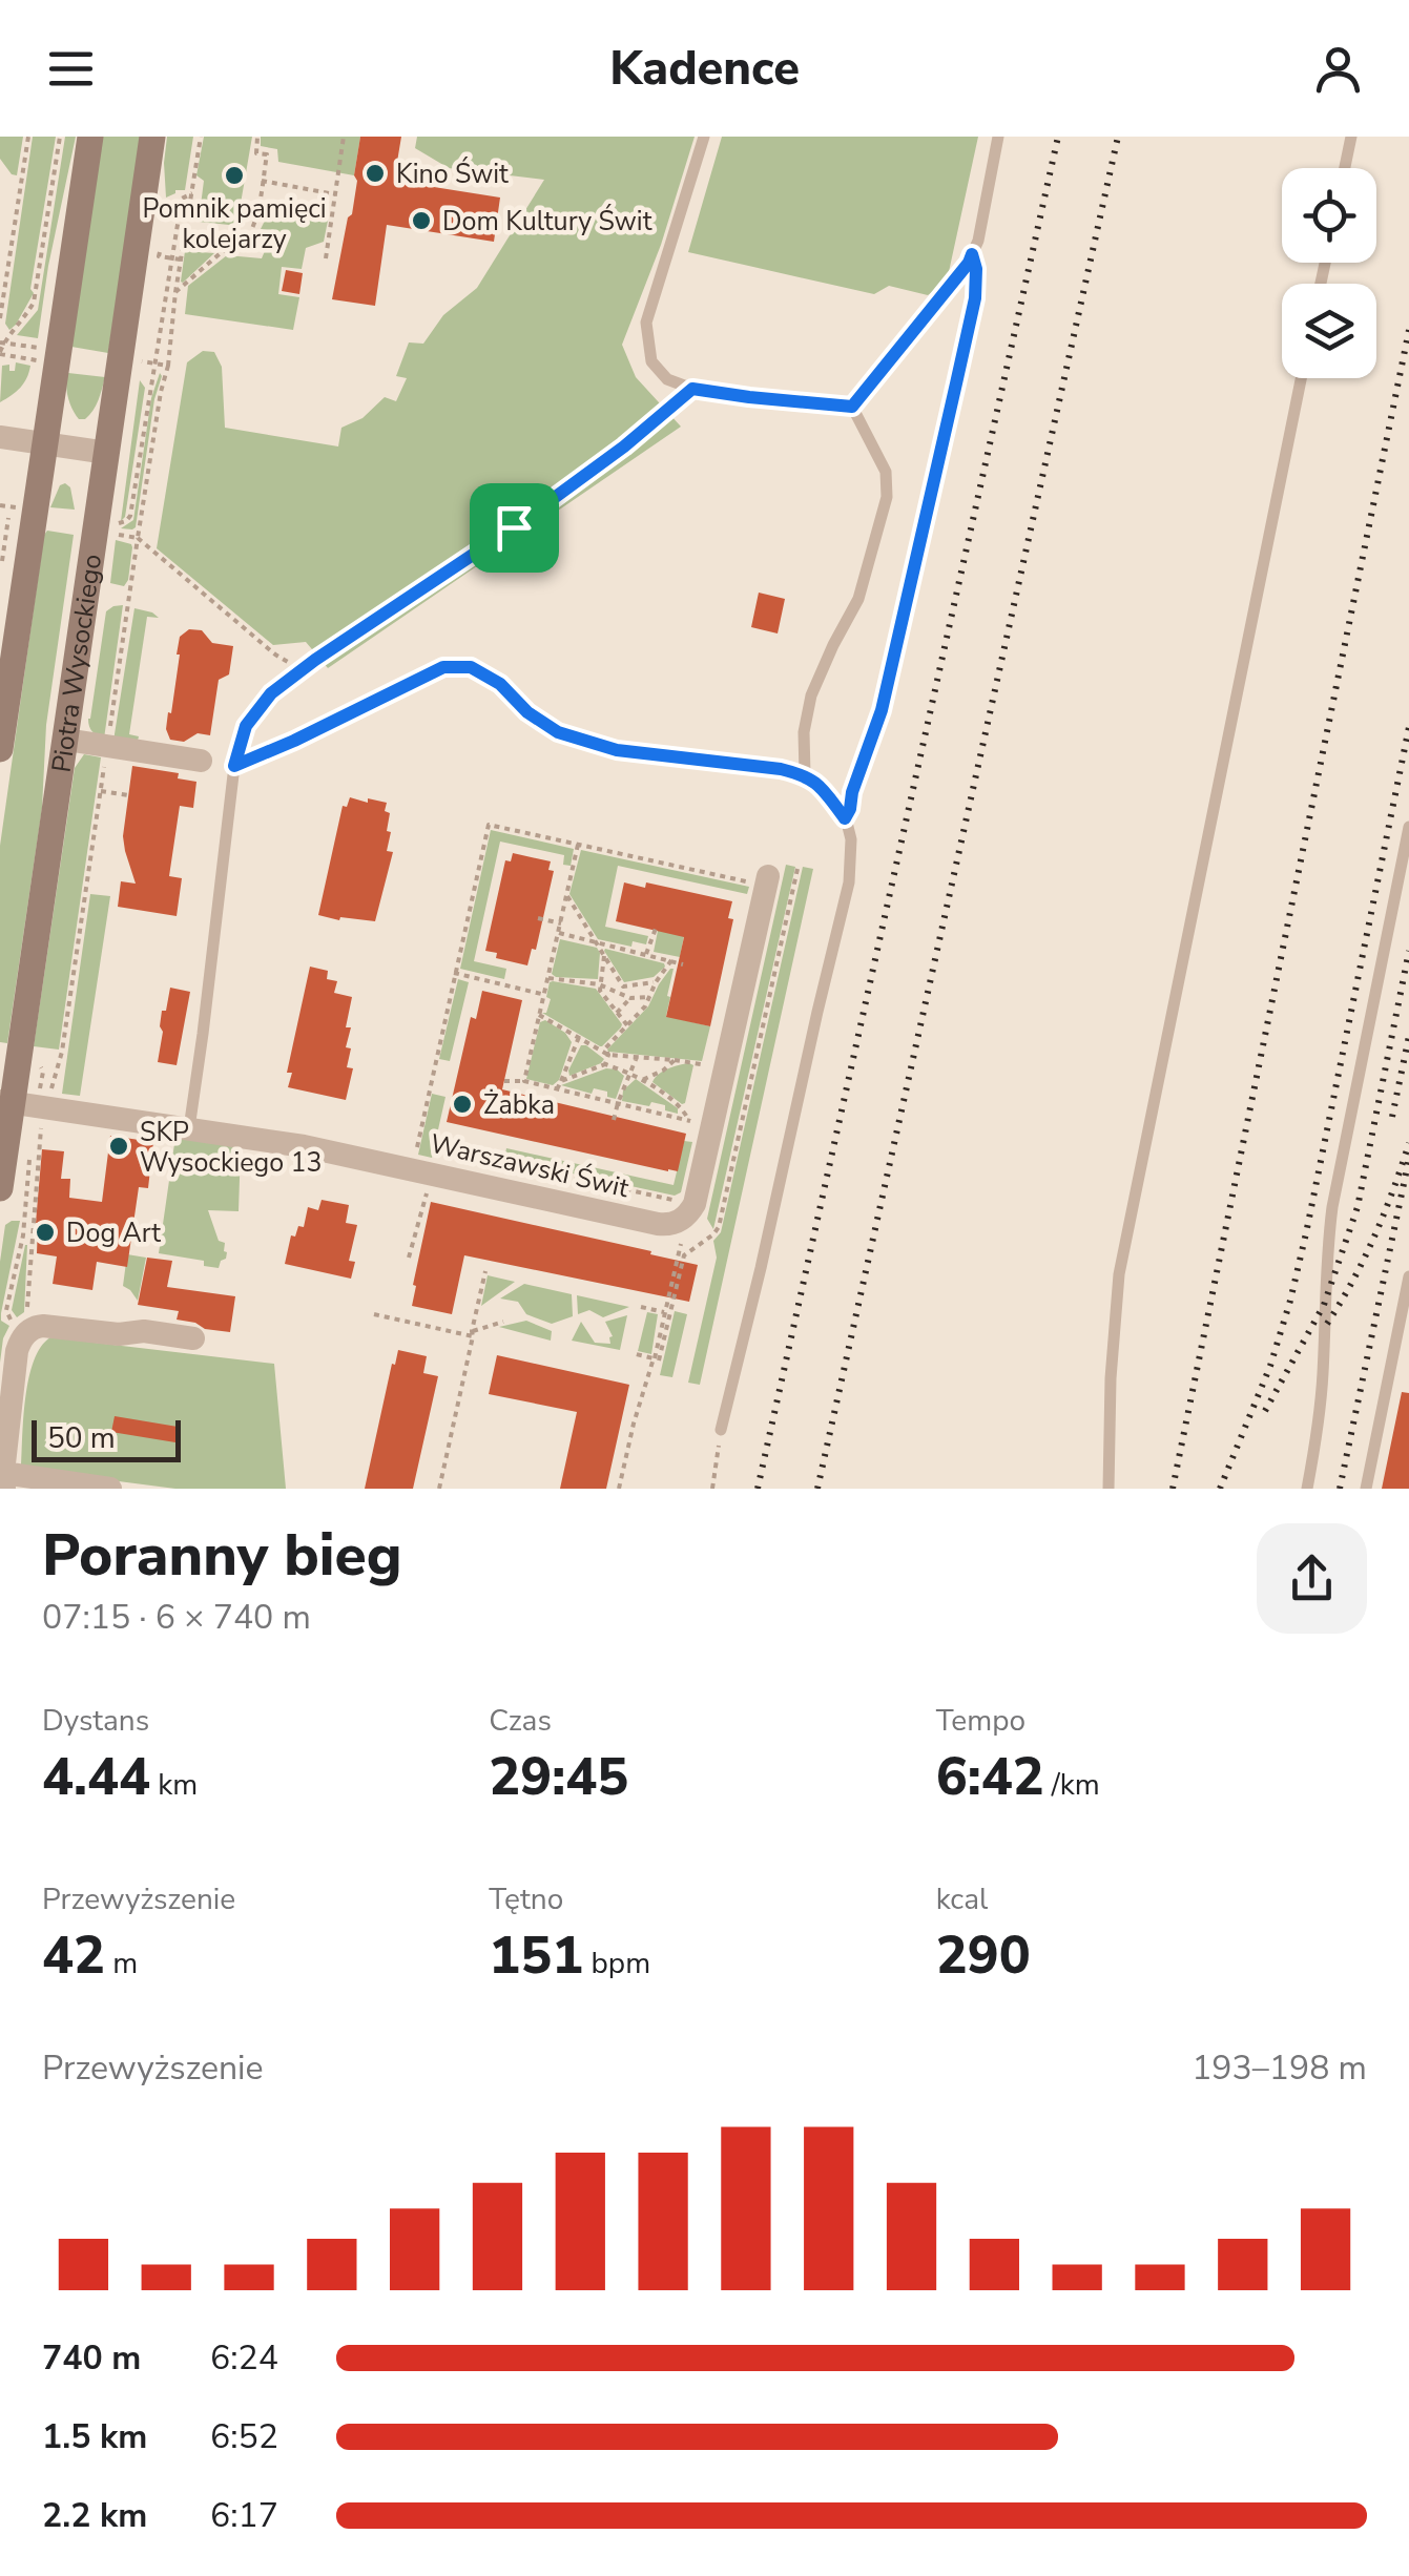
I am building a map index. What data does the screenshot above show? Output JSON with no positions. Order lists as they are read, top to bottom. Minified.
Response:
{"streets":{"main road":["Piotra Wysockiego"],"street":["Warszawski Świt"]},"crossings":[["Piotra Wysockiego","Warszawski Świt"]],"places":["Kino Świt","Pomnik pamięci kolejarzy","Dom Kultury Świt","Żabka","SKP Wysockiego 13","Dog Art"],"scale_bar":"50 m","page":{"header":"Kadence","scale":"50 m","heading":["Poranny bieg","07:15 · 6 × 740 m"],"stats":[["Dystans","4.44 km"],["Czas","29:45"],["Tempo","6:42 /km"],["Przewyższenie","42 m"],["Tętno","151 bpm"],["kcal","290"]],"chart":["Przewyższenie","193–198 m"],"list":[{"name":"740 m","note":"6:24"},{"name":"1.5 km","note":"6:52"},{"name":"2.2 km","note":"6:17"}]}}
